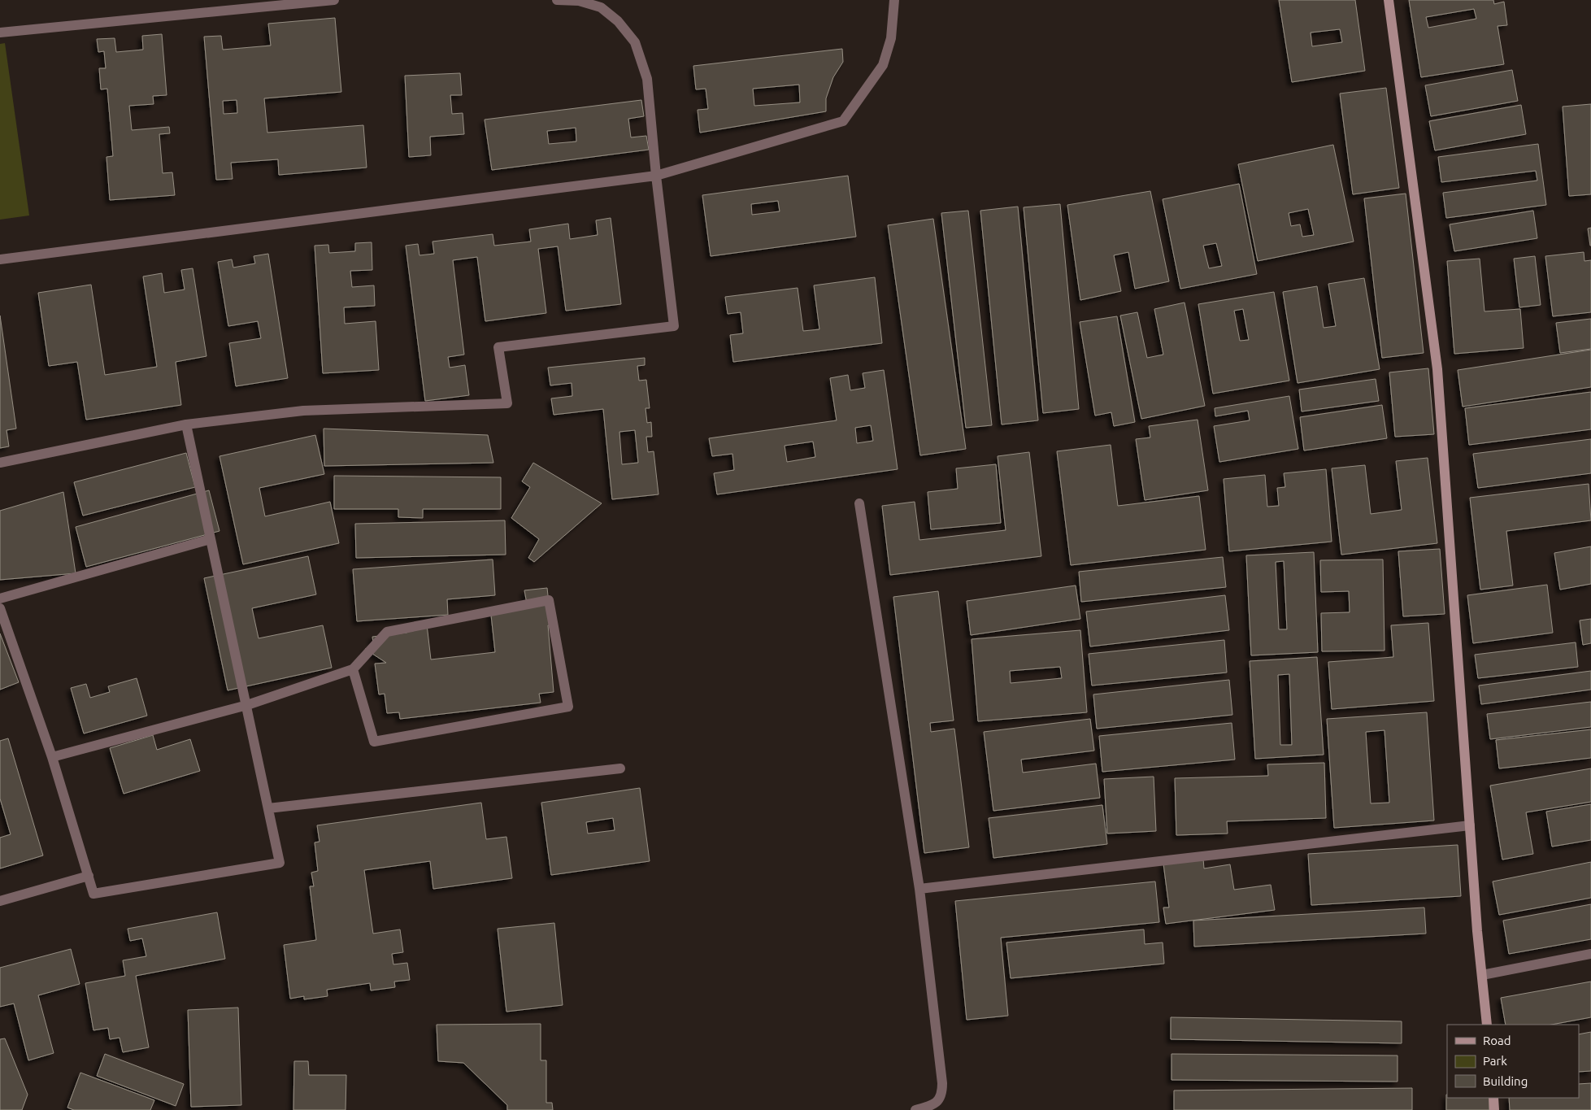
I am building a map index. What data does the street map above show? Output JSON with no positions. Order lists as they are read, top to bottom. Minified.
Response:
{"legend":["Road","Park","Building"]}
